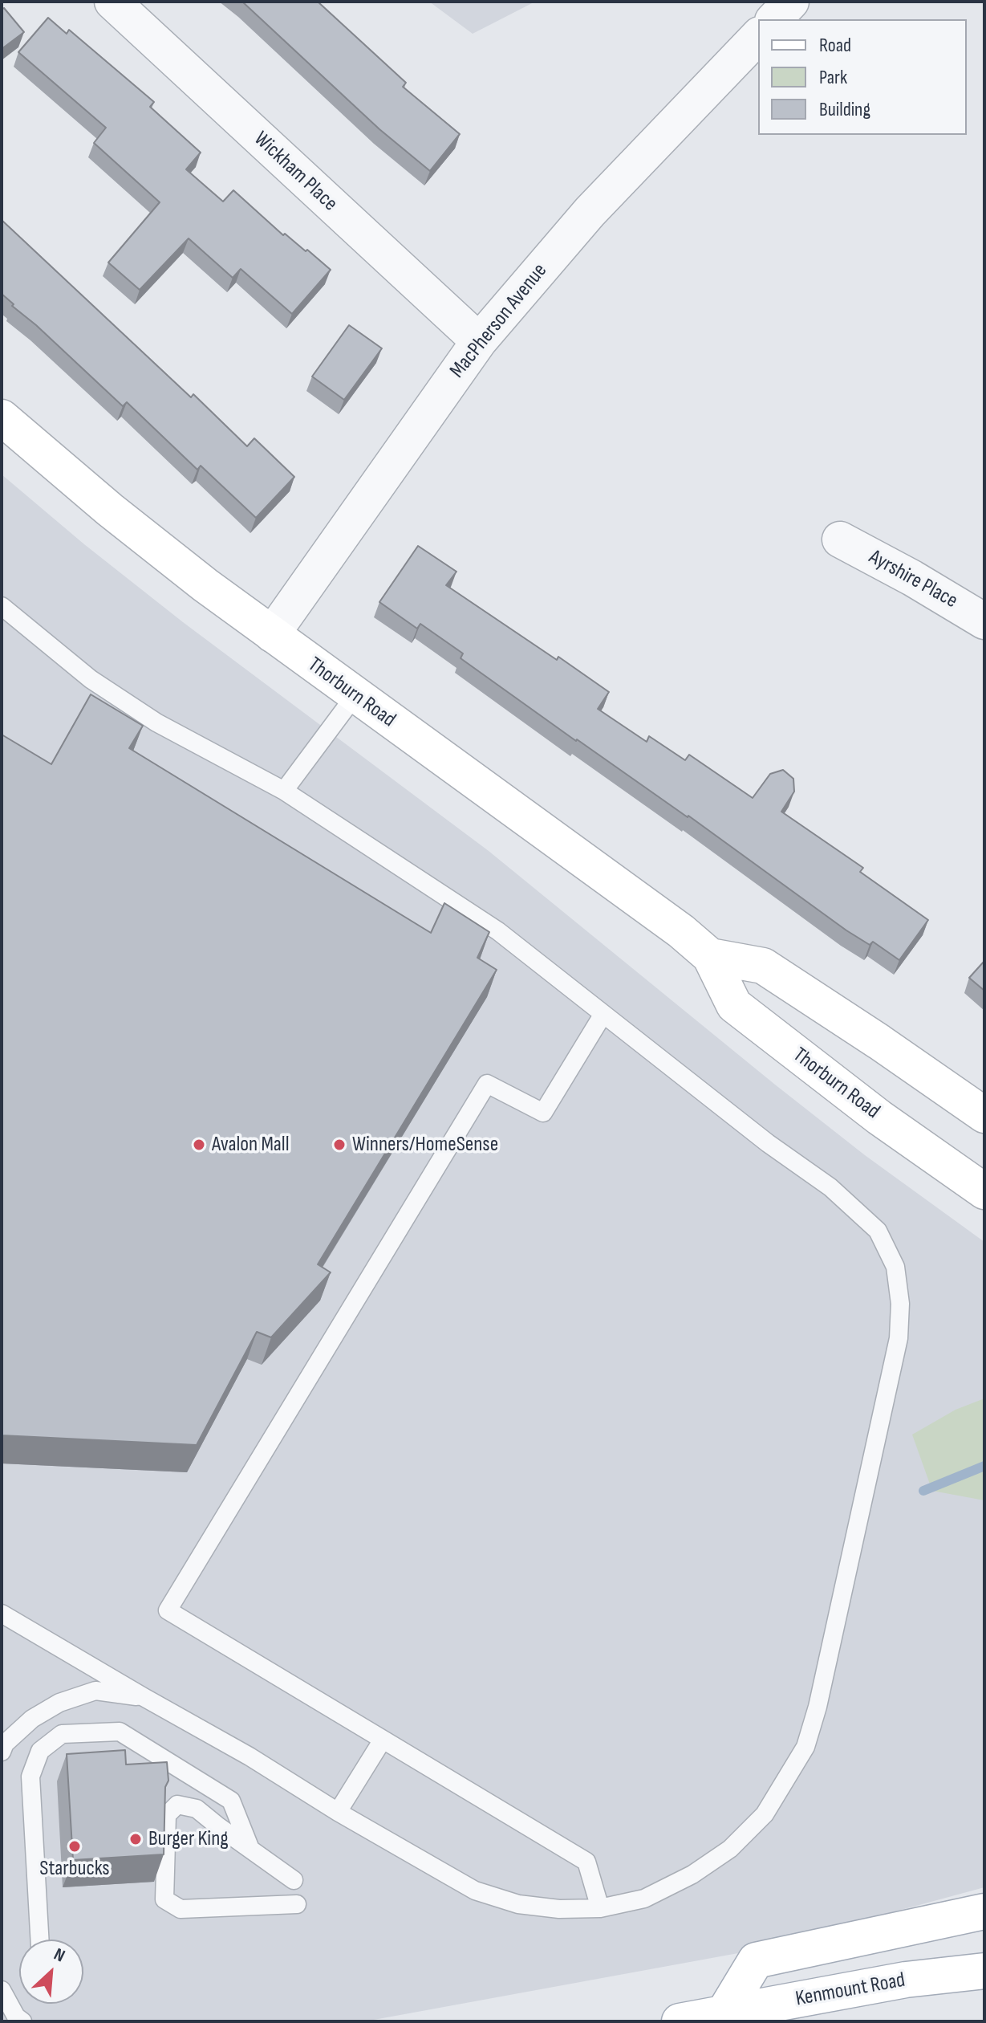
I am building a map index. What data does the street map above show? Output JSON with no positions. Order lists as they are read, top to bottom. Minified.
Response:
{"streets":{"main road":["Thorburn Road","Kenmount Road"],"street":["Wickham Place","MacPherson Avenue","Ayrshire Place"]},"crossings":[["Wickham Place","MacPherson Avenue"],["MacPherson Avenue","Thorburn Road"]],"places":["Avalon Mall","Winners/HomeSense","Burger King","Starbucks"],"legend":["Road","Park","Building"],"north":"top right"}
